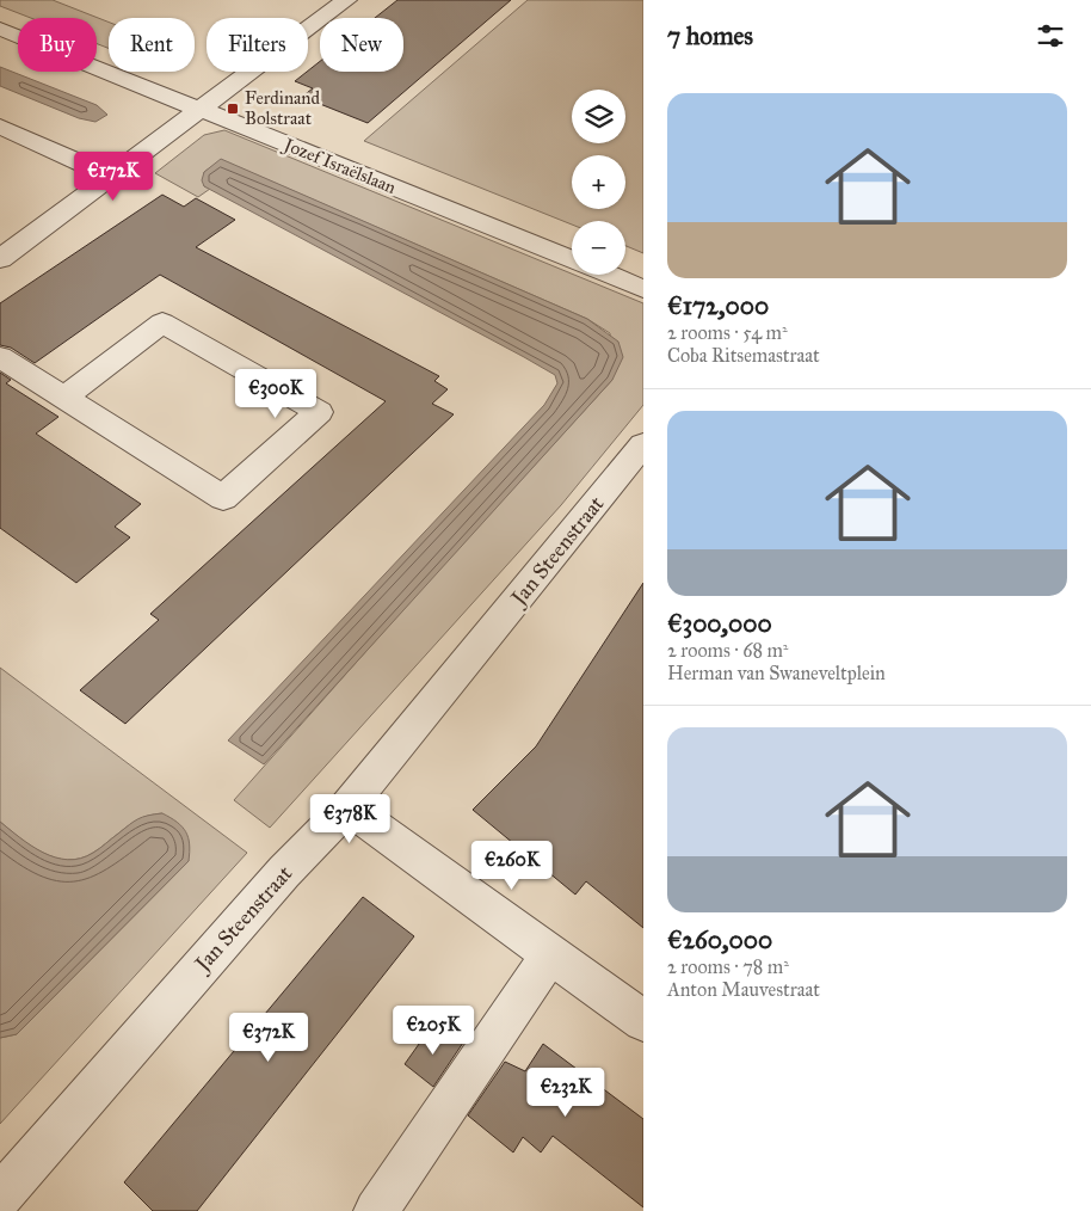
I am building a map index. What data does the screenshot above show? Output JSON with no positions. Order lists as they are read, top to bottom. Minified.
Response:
{"streets":{"street":["Jozef Israëlslaan","Jan Steenstraat"]},"places":{"transit":["Ferdinand Bolstraat"]},"page":{"heading":"7 homes","chip":["Buy","Rent","Filters","New"],"list":[{"name":"€172,000","note":"2 rooms · 54 m² · Coba Ritsemastraat"},{"name":"€300,000","note":"2 rooms · 68 m² · Herman van Swaneveltplein"},{"name":"€260,000","note":"2 rooms · 78 m² · Anton Mauvestraat"}],"map_buttons":["+","−"],"price":["€172K","€300K","€378K","€260K","€205K","€372K","€232K"]}}
